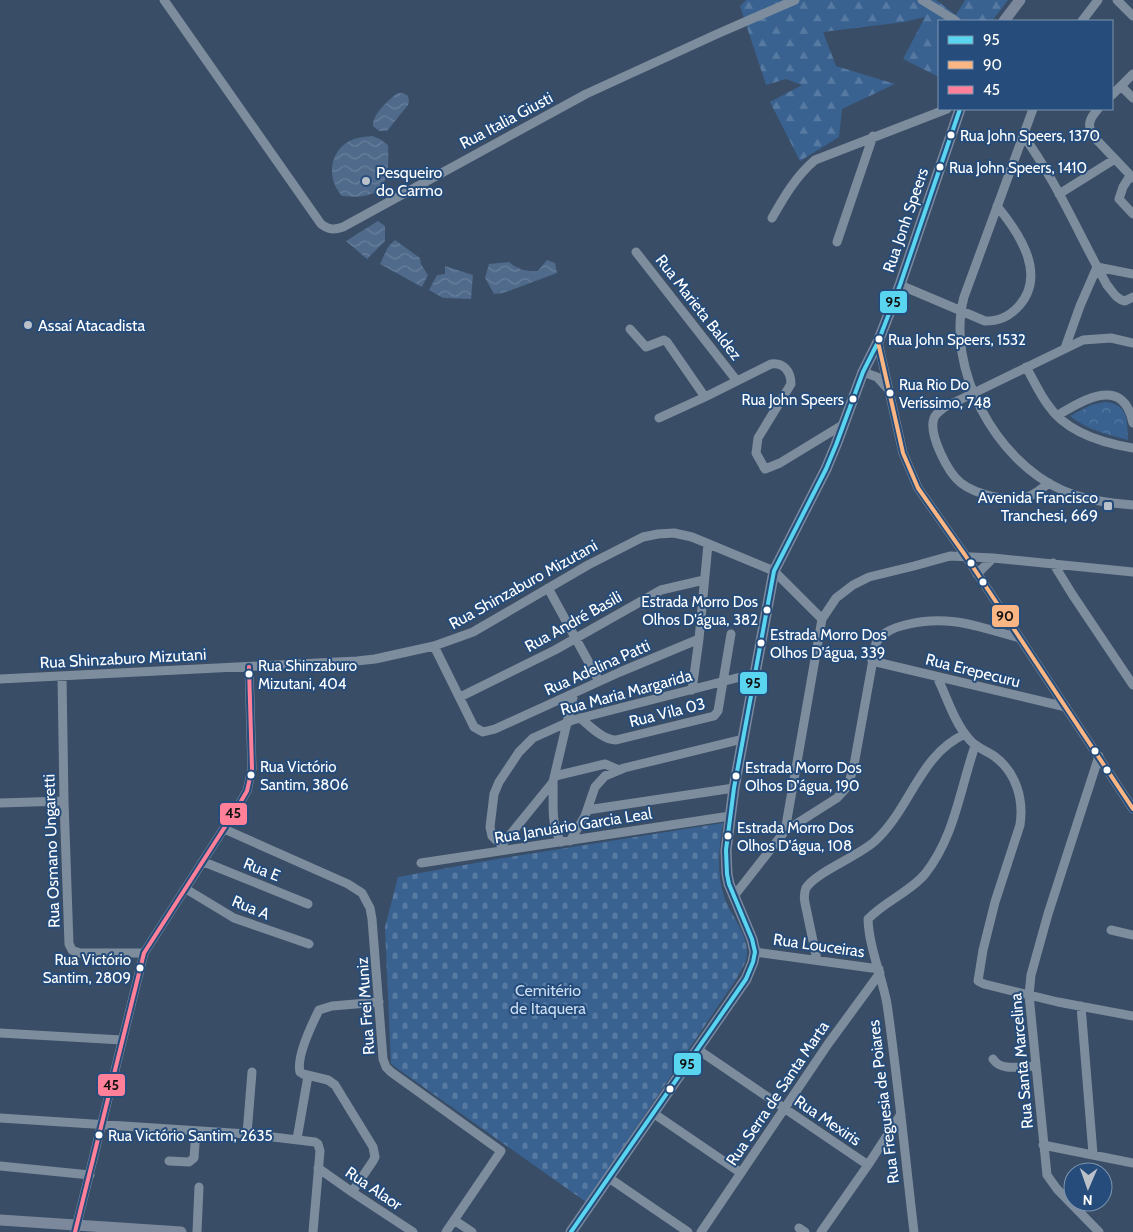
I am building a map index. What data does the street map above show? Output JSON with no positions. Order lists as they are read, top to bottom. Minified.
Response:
{"streets":{"main road":["Rua Jonh Speers"],"street":["Rua Italia Giusti","Rua Marieta Baldez","Rua Shinzaburo Mizutani","Rua André Basili","Rua Adelina Patti","Rua Erepecuru","Rua Maria Margarida","Rua Vila 03","Rua Januário Garcia Leal","Rua Osmano Ungaretti","Rua E","Rua A","Rua Louceiras","Rua Frei Muniz","Rua Santa Marcelina","Rua Serra de Santa Marta","Rua Freguesia de Poiares","Rua Mexiris","Rua Alaor"]},"crossings":[["Rua Jonh Speers","Rua Shinzaburo Mizutani"],["Rua Jonh Speers","Rua Maria Margarida"],["Rua Jonh Speers","Rua Januário Garcia Leal"],["Rua Jonh Speers","Rua Louceiras"],["Rua Shinzaburo Mizutani","Rua Osmano Ungaretti"],["Rua André Basili","Rua Adelina Patti"],["Rua Maria Margarida","Rua Vila 03"],["Rua Louceiras","Rua Serra de Santa Marta"],["Rua Louceiras","Rua Freguesia de Poiares"],["Rua Serra de Santa Marta","Rua Freguesia de Poiares"],["Rua Serra de Santa Marta","Rua Mexiris"]],"parks":["Cemitério de Itaquera"],"places":{"other":["Rua John Speers, 1370","Rua John Speers, 1410","Pesqueiro do Carmo","Assaí Atacadista","Rua John Speers, 1532","Rua Rio Do Veríssimo, 748","Rua John Speers","Estrada Morro Dos Olhos D'água, 382","Estrada Morro Dos Olhos D'água, 339","Rua Shinzaburo Mizutani, 404","Rua Victório Santim, 3806","Estrada Morro Dos Olhos D'água, 190","Estrada Morro Dos Olhos D'água, 108","Rua Victório Santim, 2809","Rua Victório Santim, 2635"],"transit":["Avenida Francisco Tranchesi, 669"]},"lines":["transit line 95","transit line 90","transit line 45"],"legend":["95","90","45"],"north":"bottom"}
